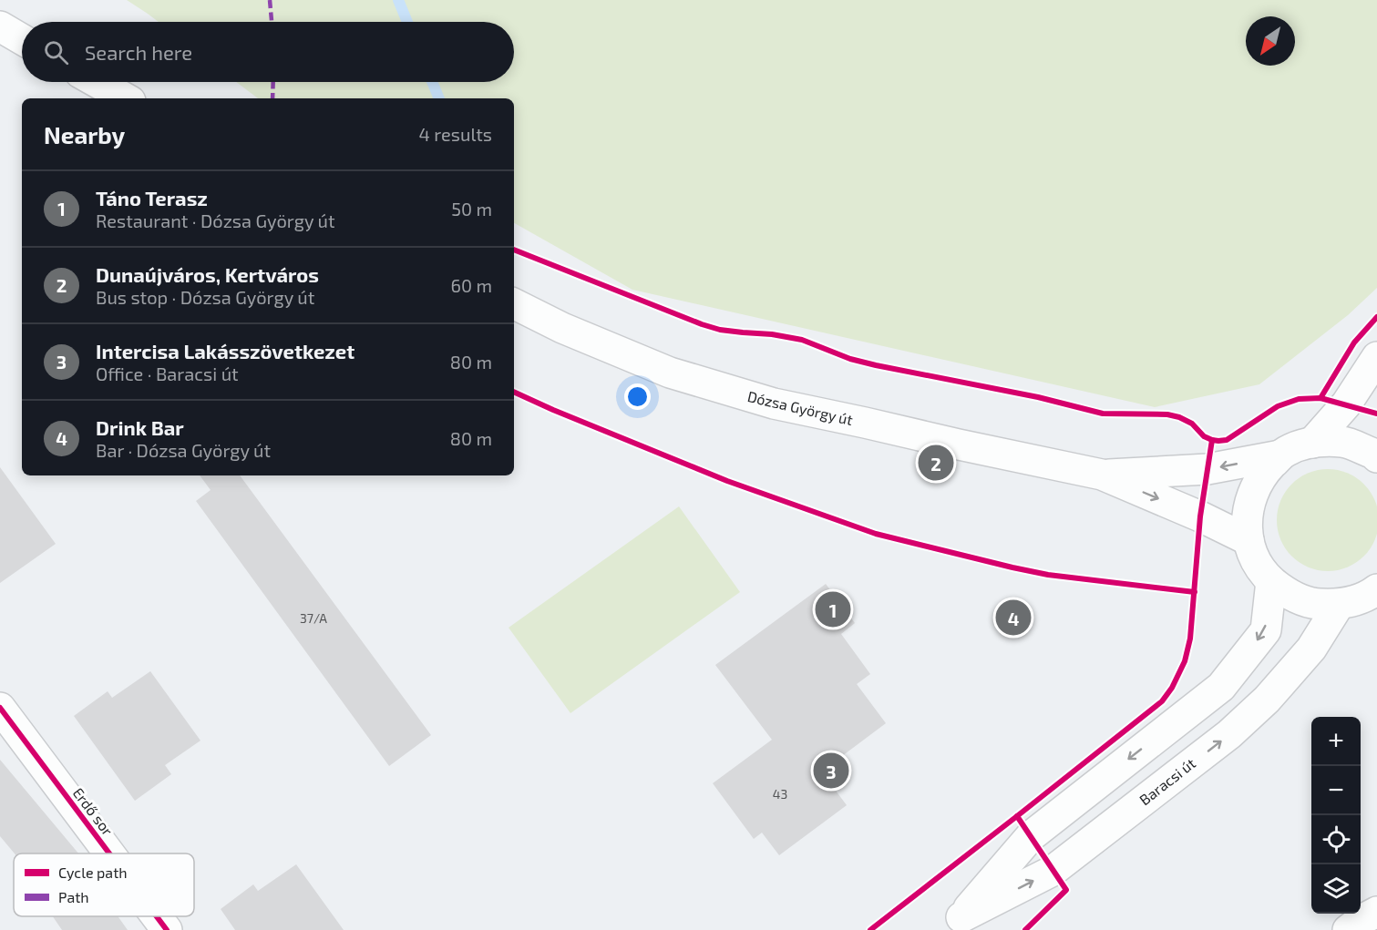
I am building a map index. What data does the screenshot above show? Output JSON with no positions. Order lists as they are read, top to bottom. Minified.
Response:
{"streets":{"street":["Dózsa György út","Baracsi út","Erdő sor"]},"house_numbers":["37/A","43"],"legend":["Cycle path","Path"],"north":"bottom left","page":{"search":"Search here","heading":["Nearby","4 results"],"list":[{"mark":"1","name":"Táno Terasz","note":"Restaurant · Dózsa György út","value":"50 m"},{"mark":"2","name":"Dunaújváros, Kertváros","note":"Bus stop · Dózsa György út","value":"60 m"},{"mark":"3","name":"Intercisa Lakásszövetkezet","note":"Office · Baracsi út","value":"80 m"},{"mark":"4","name":"Drink Bar","note":"Bar · Dózsa György út","value":"80 m"}],"pins":["2","1","4","3"],"map_buttons":["+","−"]}}
